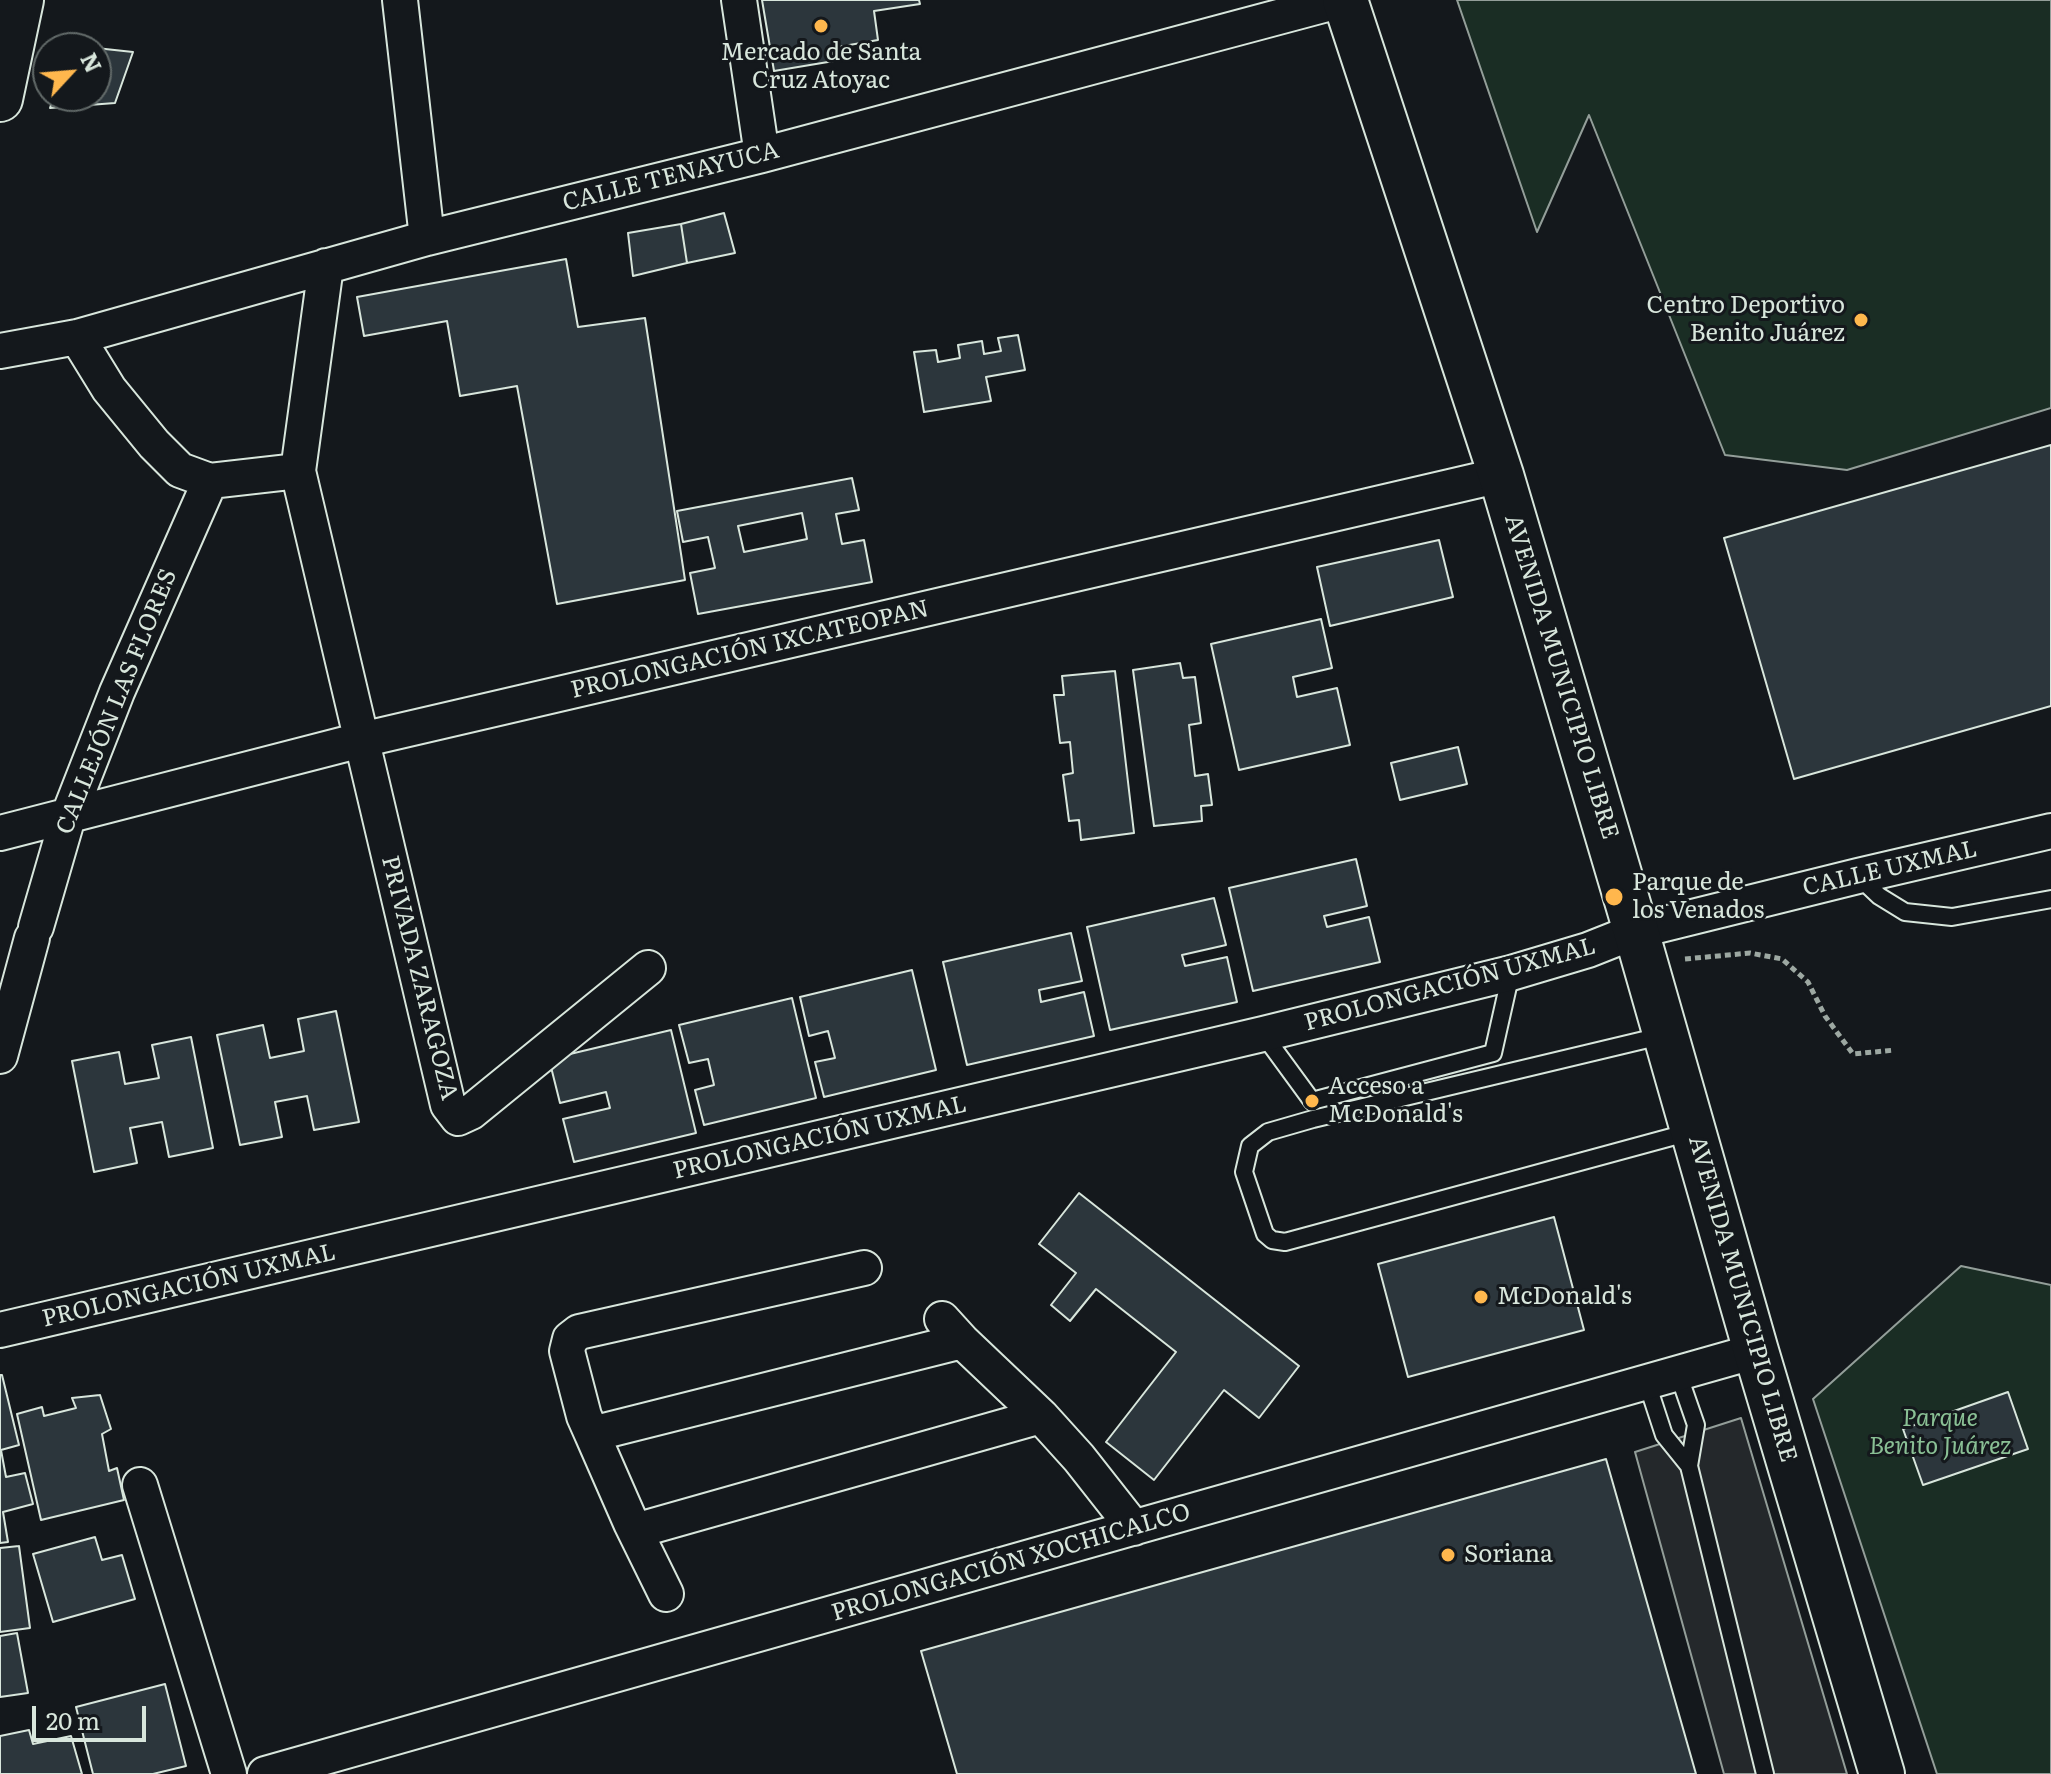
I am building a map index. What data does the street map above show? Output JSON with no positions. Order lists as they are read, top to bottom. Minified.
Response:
{"streets":{"main road":["AVENIDA MUNICIPIO LIBRE"],"street":["CALLE TENAYUCA","PROLONGACIÓN IXCATEOPAN","CALLEJÓN LAS FLORES","CALLE UXMAL","PRIVADA ZARAGOZA","PROLONGACIÓN UXMAL","PROLONGACIÓN XOCHICALCO"]},"crossings":[["CALLE TENAYUCA","AVENIDA MUNICIPIO LIBRE"],["PROLONGACIÓN IXCATEOPAN","AVENIDA MUNICIPIO LIBRE"],["PROLONGACIÓN IXCATEOPAN","CALLEJÓN LAS FLORES"],["PROLONGACIÓN IXCATEOPAN","PRIVADA ZARAGOZA"],["AVENIDA MUNICIPIO LIBRE","CALLE UXMAL"],["AVENIDA MUNICIPIO LIBRE","PROLONGACIÓN UXMAL"],["AVENIDA MUNICIPIO LIBRE","PROLONGACIÓN XOCHICALCO"],["CALLE UXMAL","PROLONGACIÓN UXMAL"]],"parks":["Parque Benito Juárez"],"places":["Mercado de Santa Cruz Atoyac","Centro Deportivo Benito Juárez","Parque de los Venados","Acceso a McDonald's","McDonald's","Soriana"],"scale_bar":"20 m","north":"top right"}
